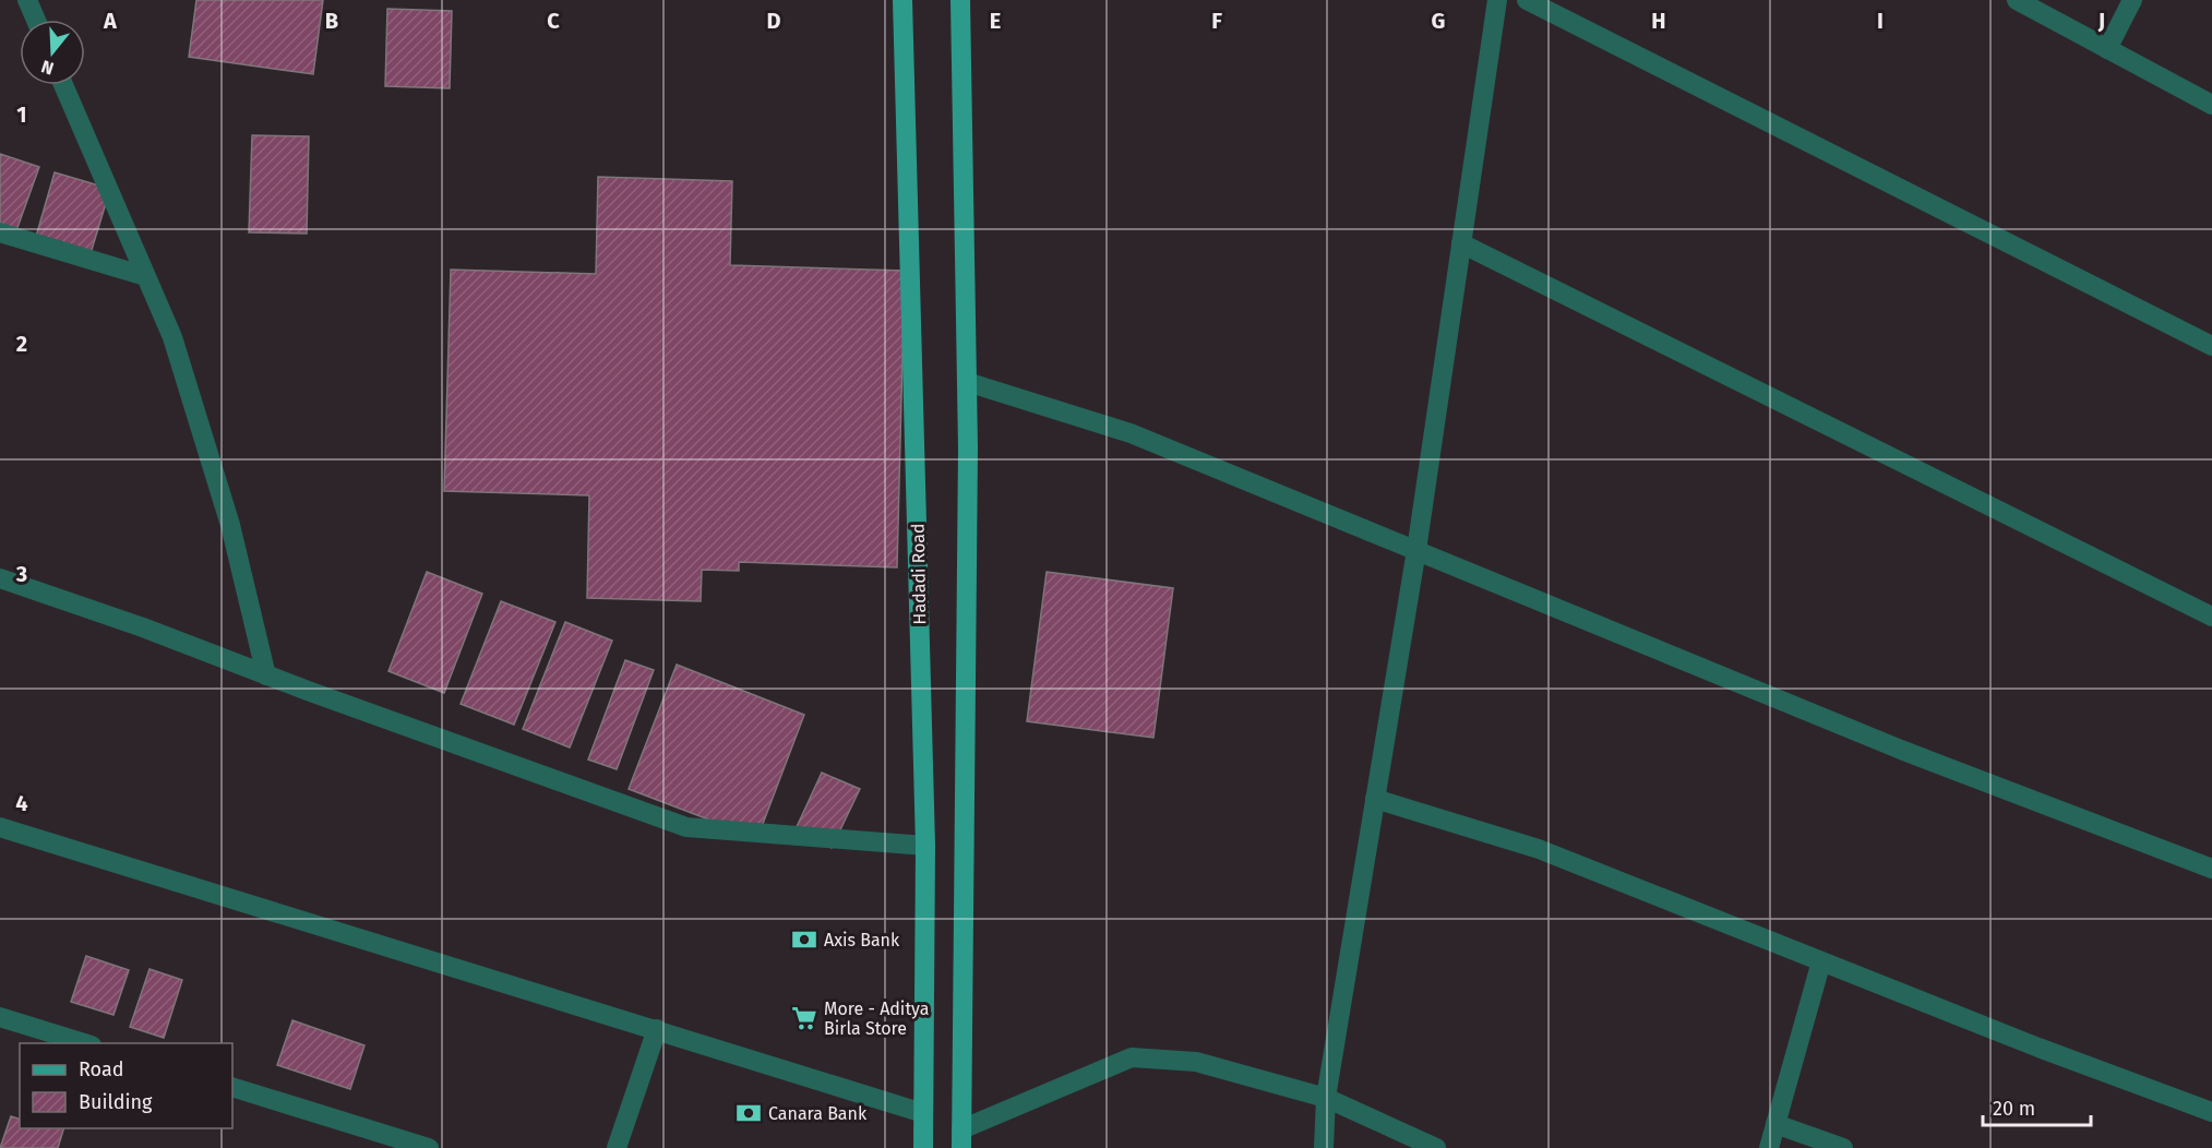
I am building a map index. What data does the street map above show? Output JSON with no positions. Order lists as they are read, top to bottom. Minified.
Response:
{"streets":{"main road":["Hadadi Road"]},"places":{"bank":["Axis Bank","Canara Bank"],"supermarket":["More - Aditya Birla Store"]},"legend":["Road","Building"],"scale_bar":"20 m","north":"bottom","grid":{"columns":["A","B","C","D","E","F","G","H","I","J"],"rows":["1","2","3","4"]}}
